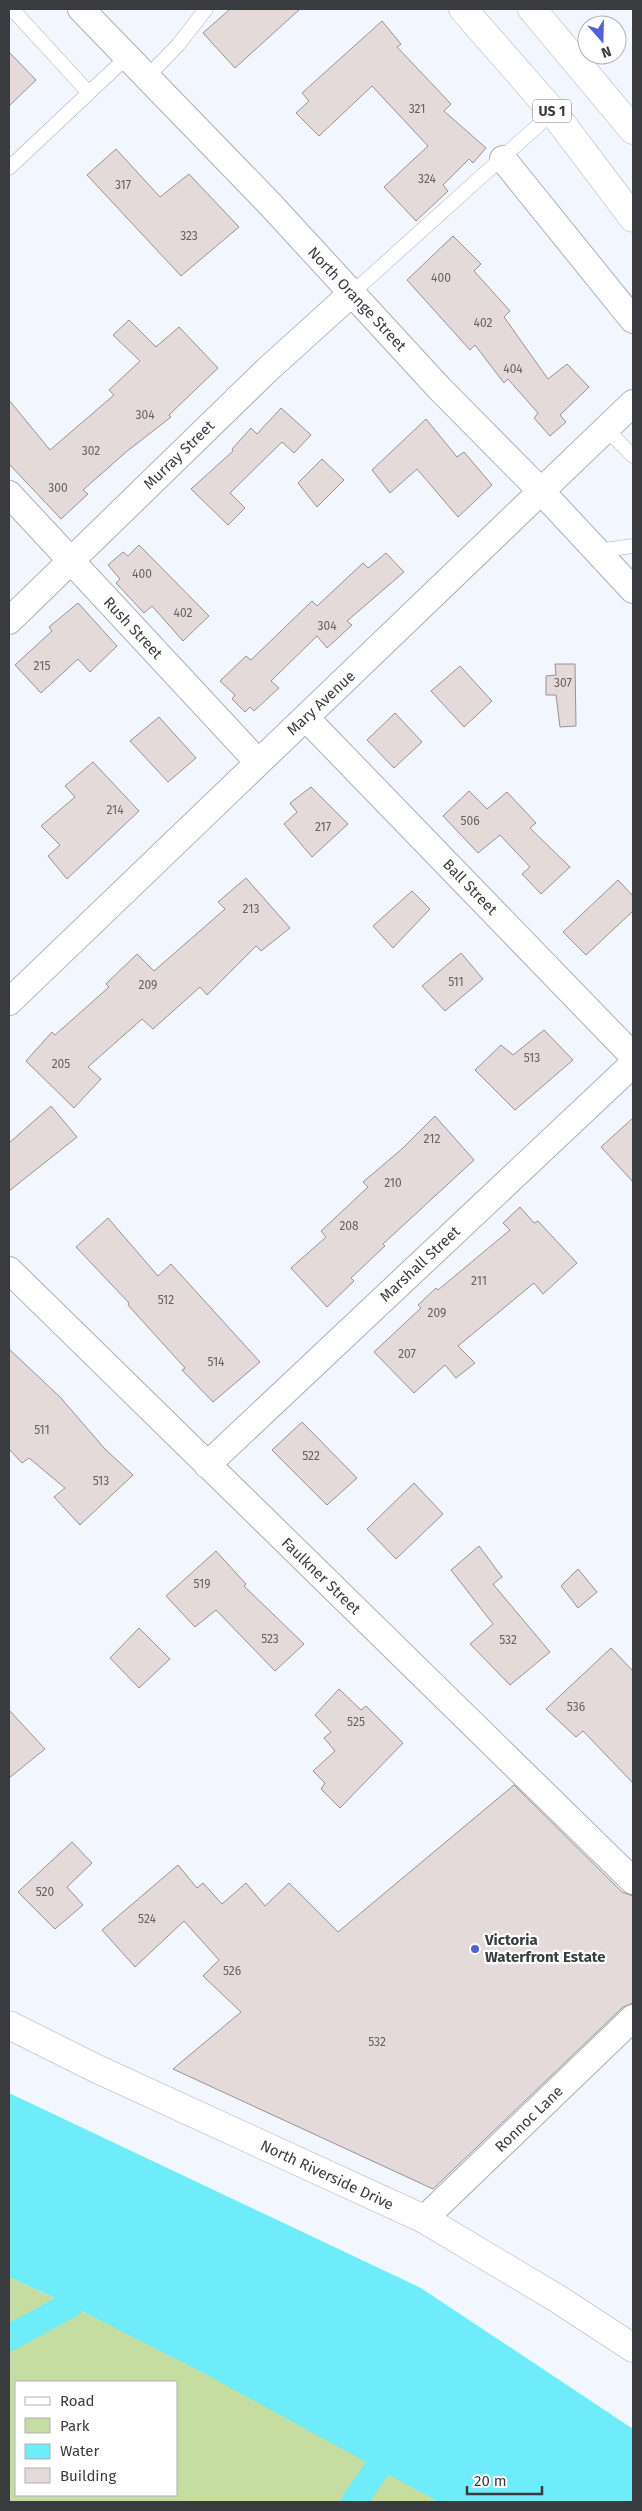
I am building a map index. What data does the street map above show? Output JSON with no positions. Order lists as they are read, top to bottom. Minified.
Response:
{"streets":{"street":["US 1","North Orange Street","Murray Street","Rush Street","Mary Avenue","Ball Street","Marshall Street","Faulkner Street","Ronnoc Lane","North Riverside Drive"]},"crossings":[["North Orange Street","Murray Street"],["North Orange Street","Mary Avenue"],["Murray Street","Rush Street"],["Rush Street","Mary Avenue"],["Mary Avenue","Ball Street"],["Marshall Street","Faulkner Street"],["Ronnoc Lane","North Riverside Drive"]],"places":["Victoria Waterfront Estate"],"house_numbers":["321","324","317","323","400","402","404","304","302","300","400","402","304","215","307","214","506","217","213","511","209","513","205","212","210","208","211","512","209","207","514","511","522","513","519","523","532","536","525","520","524","526","532"],"legend":["Road","Park","Water","Building"],"scale_bar":"20 m","north":"bottom"}
